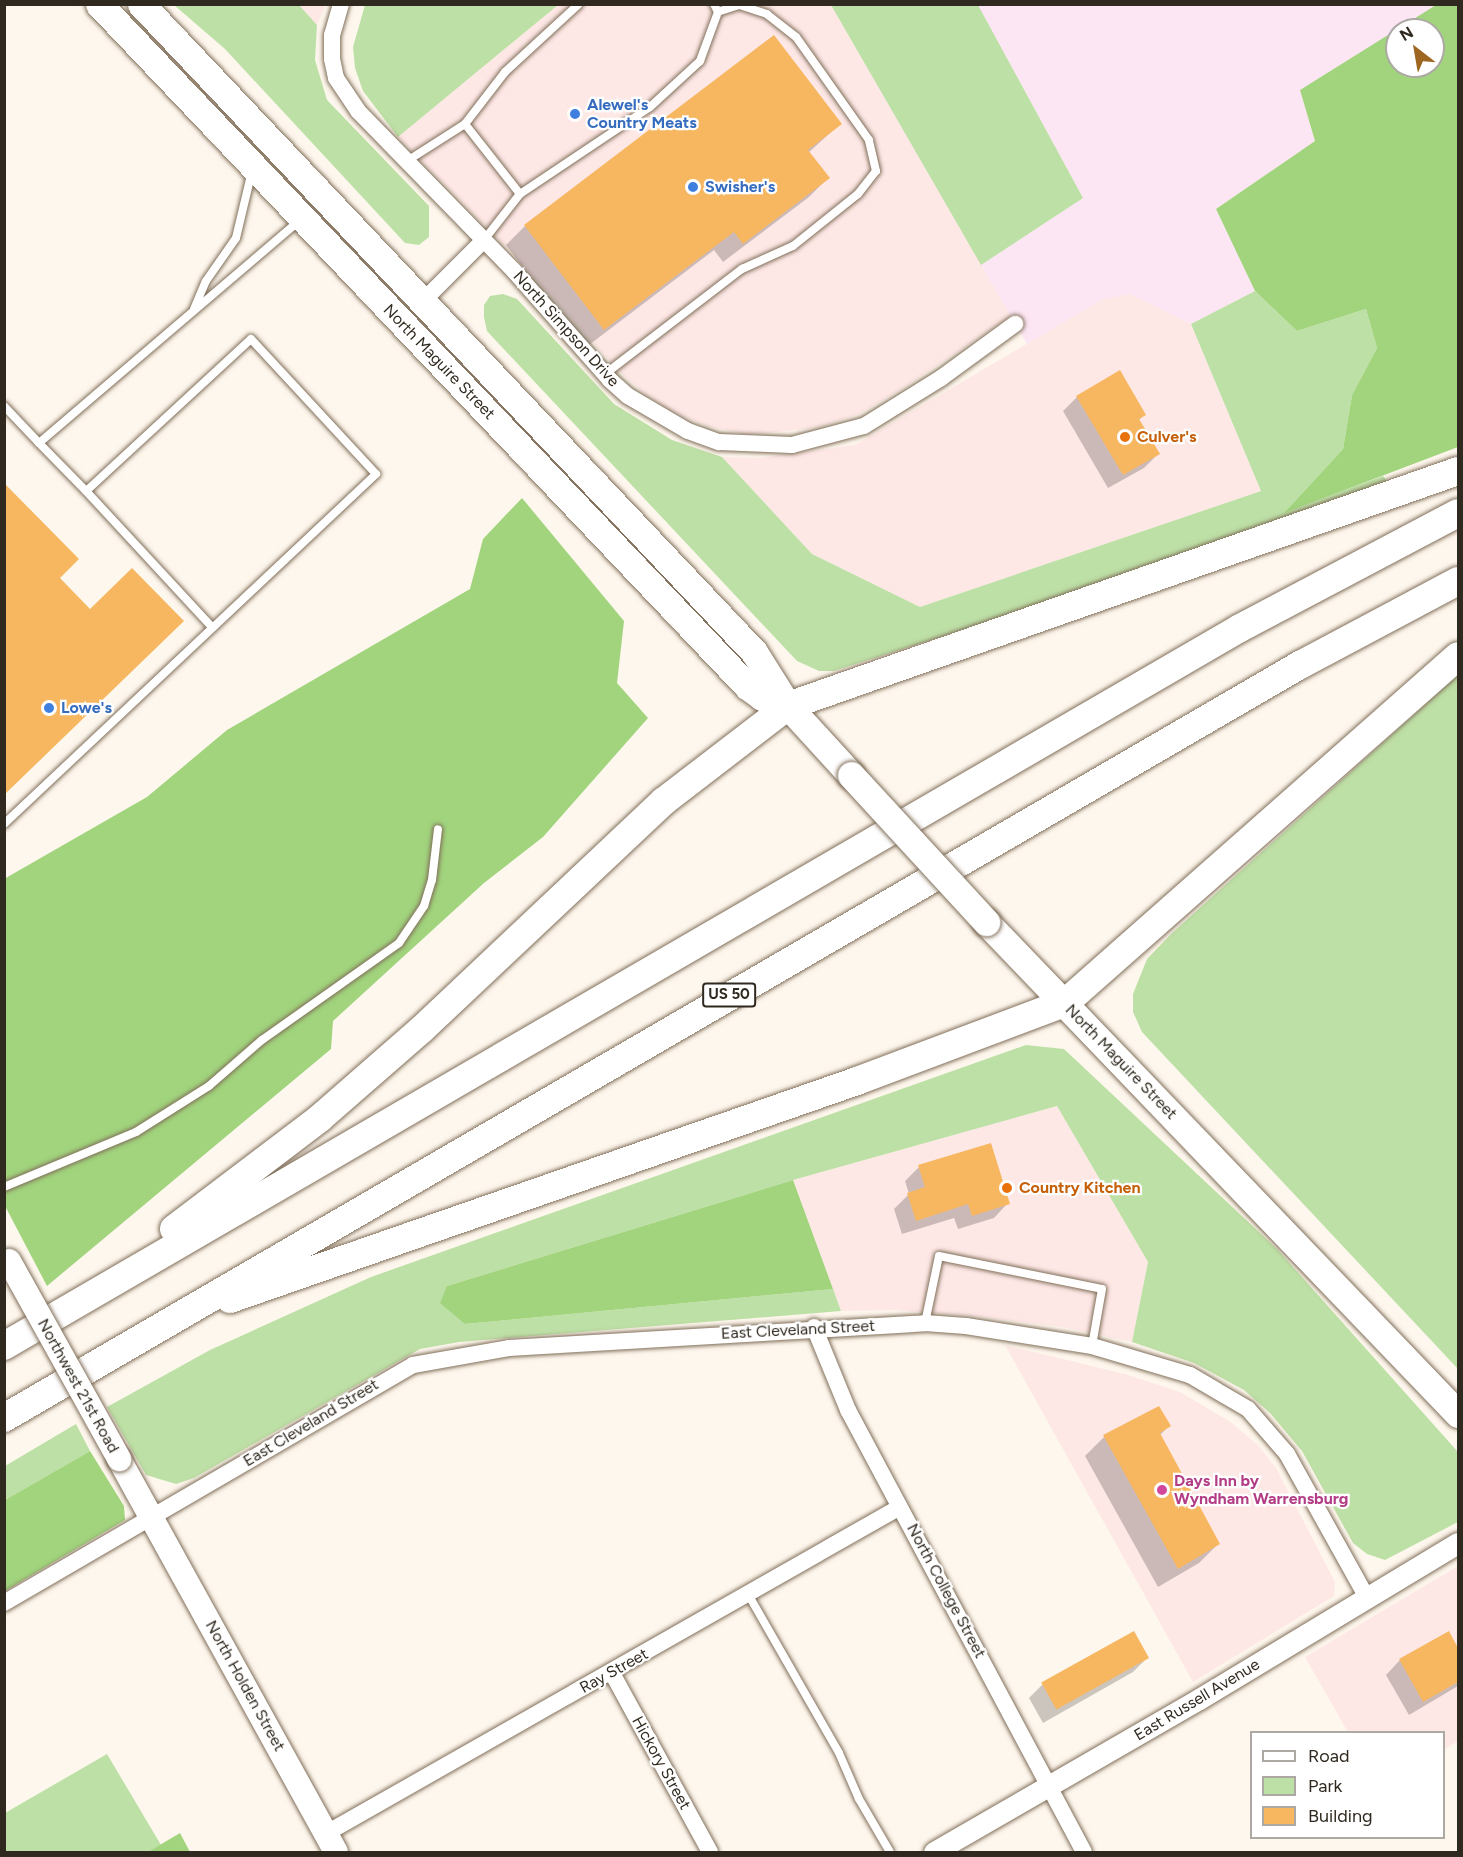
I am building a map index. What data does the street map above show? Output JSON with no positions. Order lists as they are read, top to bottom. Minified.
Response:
{"streets":{"highway":["US 50"],"main road":["North Maguire Street","Northwest 21st Road","North Holden Street"],"street":["North Simpson Drive","East Cleveland Street","North College Street","Ray Street","East Russell Avenue","Hickory Street"]},"crossings":[["East Cleveland Street","Northwest 21st Road"],["East Cleveland Street","North College Street"],["East Cleveland Street","North Holden Street"],["East Cleveland Street","East Russell Avenue"],["Northwest 21st Road","North Holden Street"],["North College Street","Ray Street"],["North College Street","East Russell Avenue"],["Ray Street","North Holden Street"],["Ray Street","Hickory Street"]],"places":["Alewel's Country Meats","Swisher's","Culver's","Lowe's","Country Kitchen","Days Inn by Wyndham Warrensburg"],"legend":["Road","Park","Building"],"north":"top left"}
